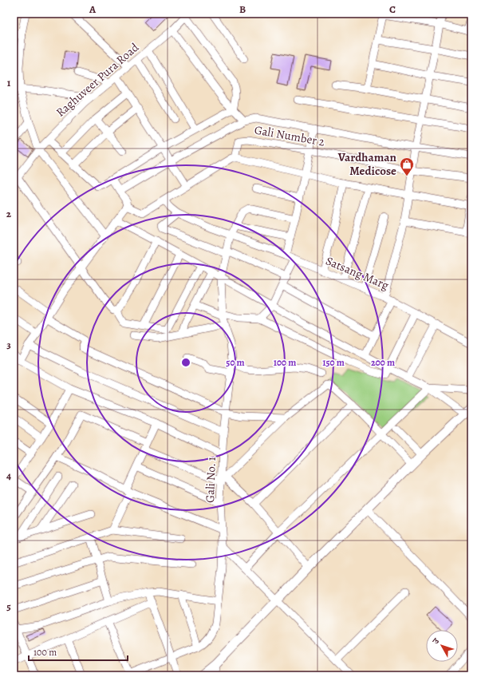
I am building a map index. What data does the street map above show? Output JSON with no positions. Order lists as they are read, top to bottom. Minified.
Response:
{"streets":{"street":["Raghuveer Pura Road","Gali Number 2","Satsang Marg","Gali No. 1"]},"crossings":[["Satsang Marg","Gali No. 1"]],"places":{"shop":["Vardhaman Medicose"]},"scale_bar":"100 m","north":"top left","grid":{"columns":["A","B","C"],"rows":["1","2","3","4","5"]},"rings":["50 m","100 m","150 m","200 m"]}
